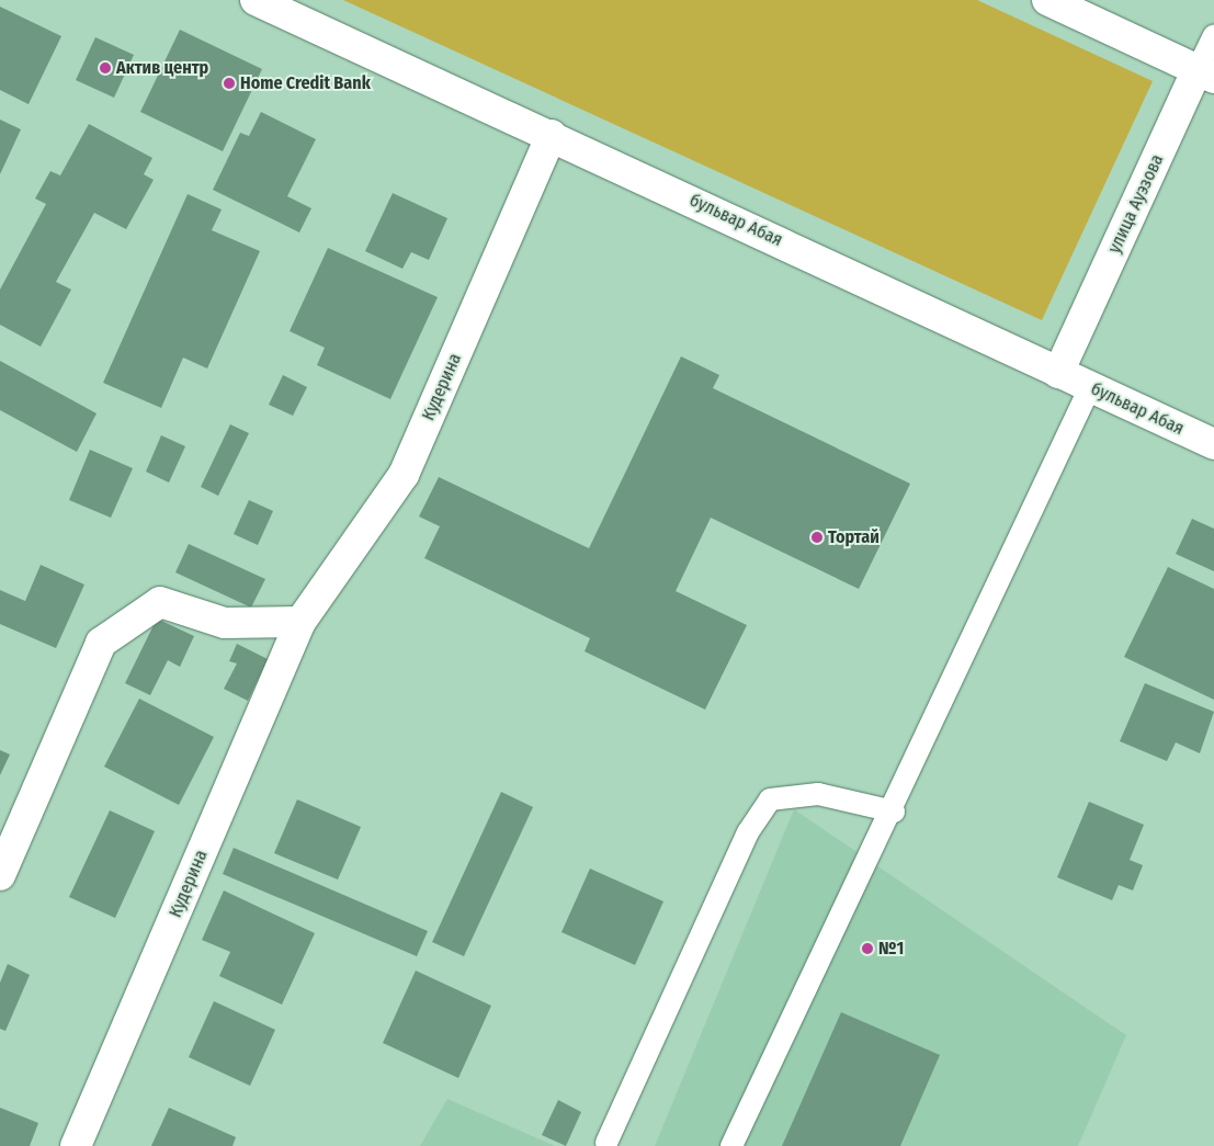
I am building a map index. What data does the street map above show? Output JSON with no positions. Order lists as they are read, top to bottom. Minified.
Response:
{"streets":{"street":["улица Ауэзова","бульвар Абая","Кудерина"]},"crossings":[["улица Ауэзова","бульвар Абая"],["бульвар Абая","Кудерина"]],"places":["Актив центр","Home Credit Bank","Тортай","№1"]}
